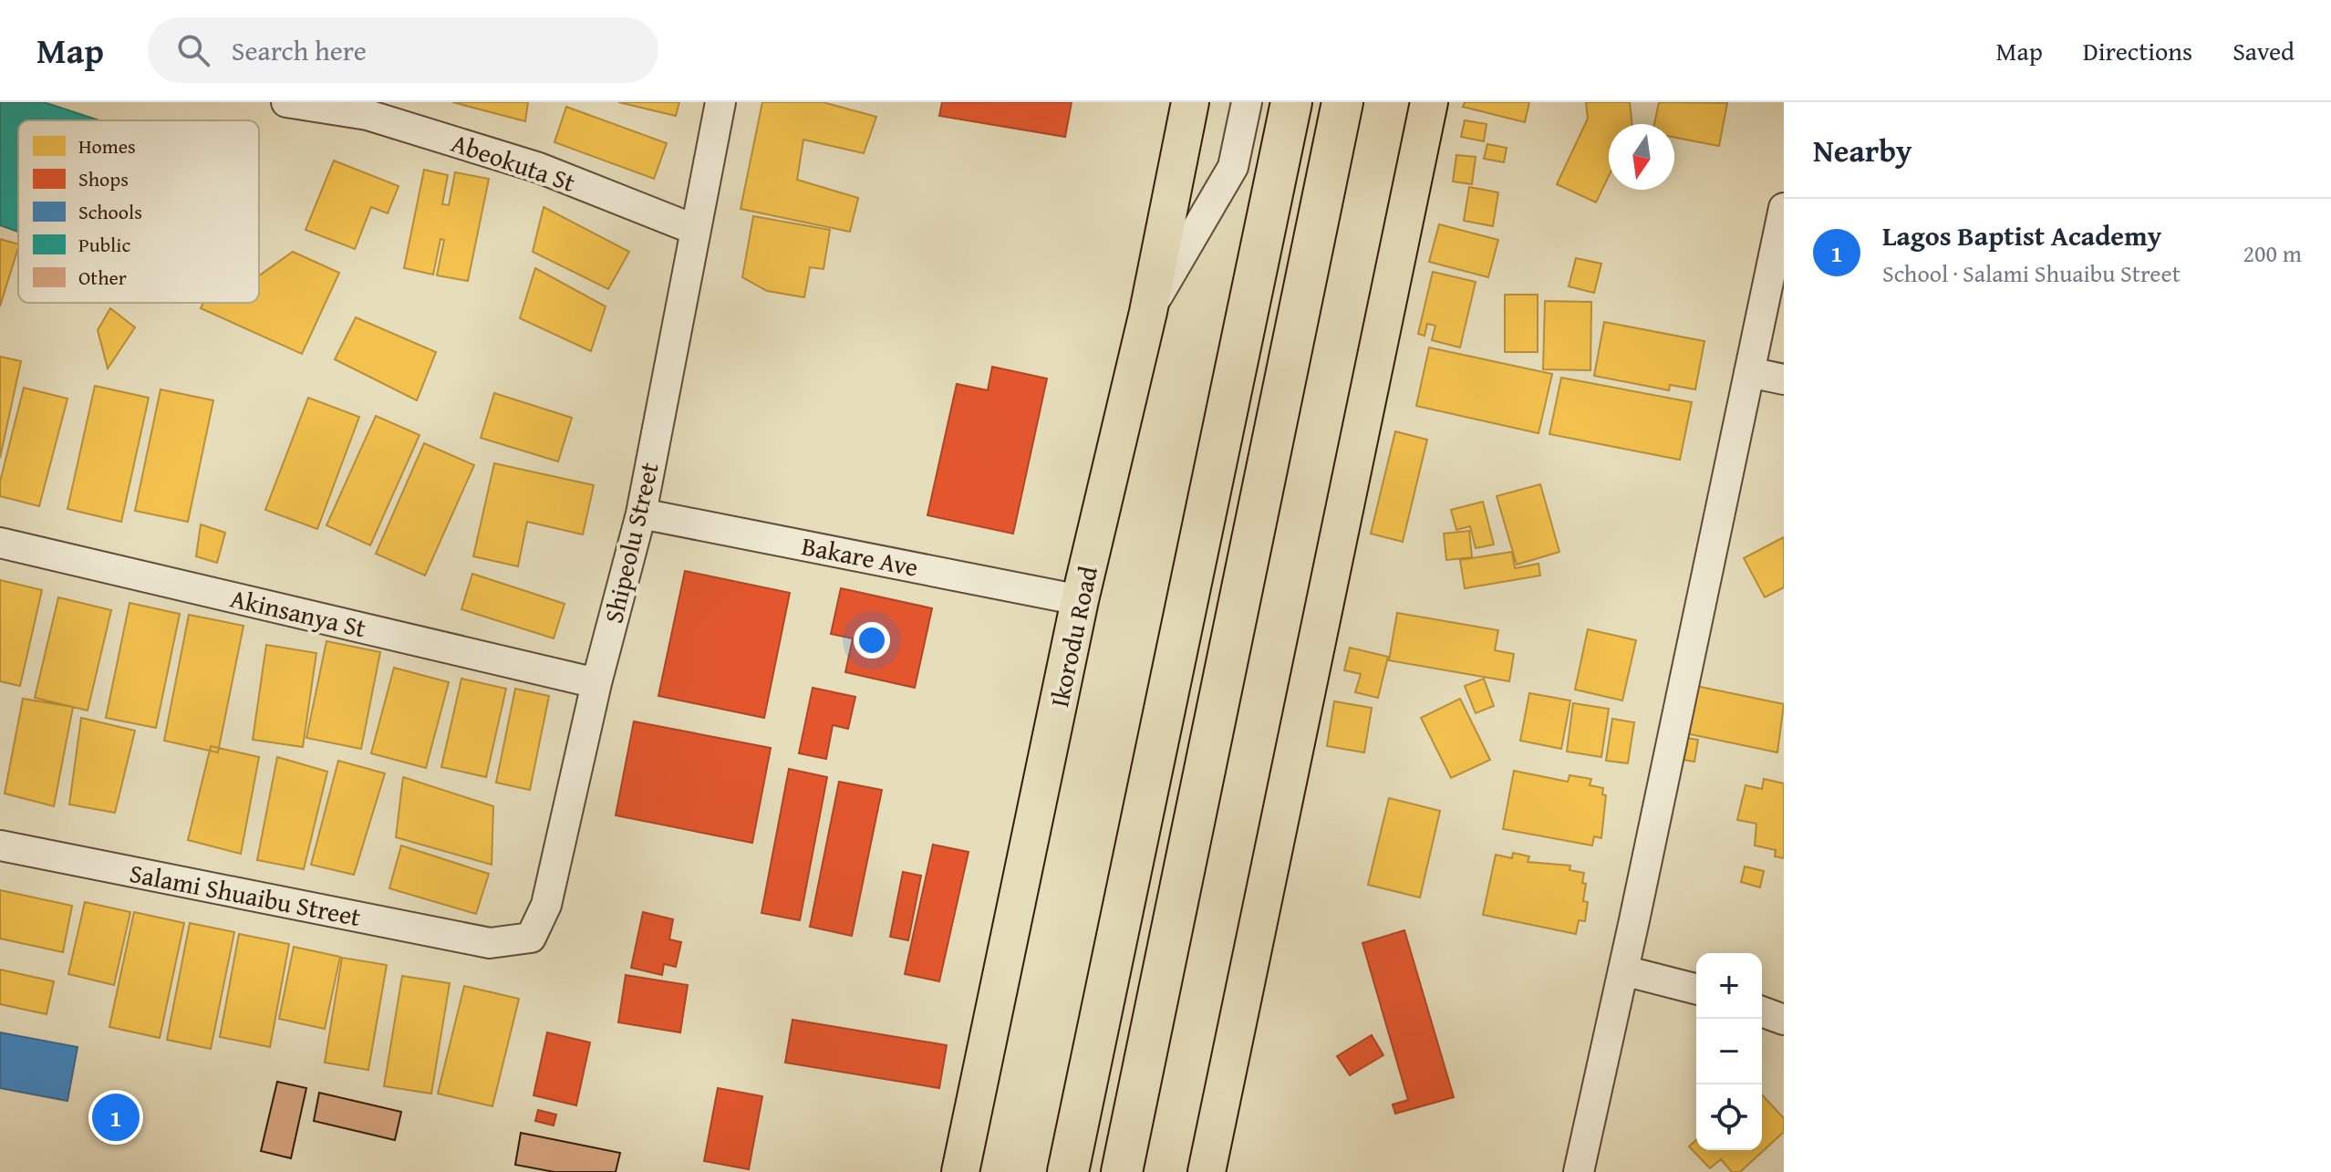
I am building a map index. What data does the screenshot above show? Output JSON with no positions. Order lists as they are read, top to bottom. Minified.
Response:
{"streets":{"main road":["Ikorodu Road"],"street":["Abeokuta St","Shipeolu Street","Bakare Ave","Akinsanya St","Salami Shuaibu Street"]},"crossings":[["Abeokuta St","Shipeolu Street"],["Shipeolu Street","Bakare Ave"],["Shipeolu Street","Akinsanya St"],["Shipeolu Street","Salami Shuaibu Street"],["Bakare Ave","Ikorodu Road"]],"legend":["Homes","Shops","Schools","Public","Other"],"north":"bottom","page":{"header":"Map","search":"Search here","nav":["Map","Directions","Saved"],"heading":"Nearby","list":[{"mark":"1","name":"Lagos Baptist Academy","note":"School · Salami Shuaibu Street","value":"200 m"}],"map_buttons":["+","−"],"pins":"1"}}
